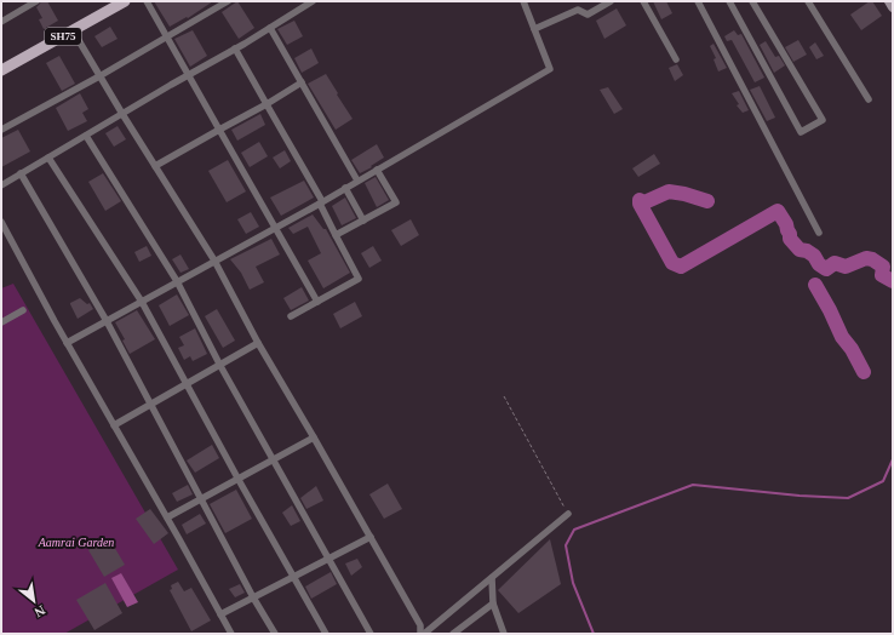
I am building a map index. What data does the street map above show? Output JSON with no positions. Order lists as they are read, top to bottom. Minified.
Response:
{"streets":{"main road":["SH75"]},"parks":["Aamrai Garden"],"north":"bottom right"}
